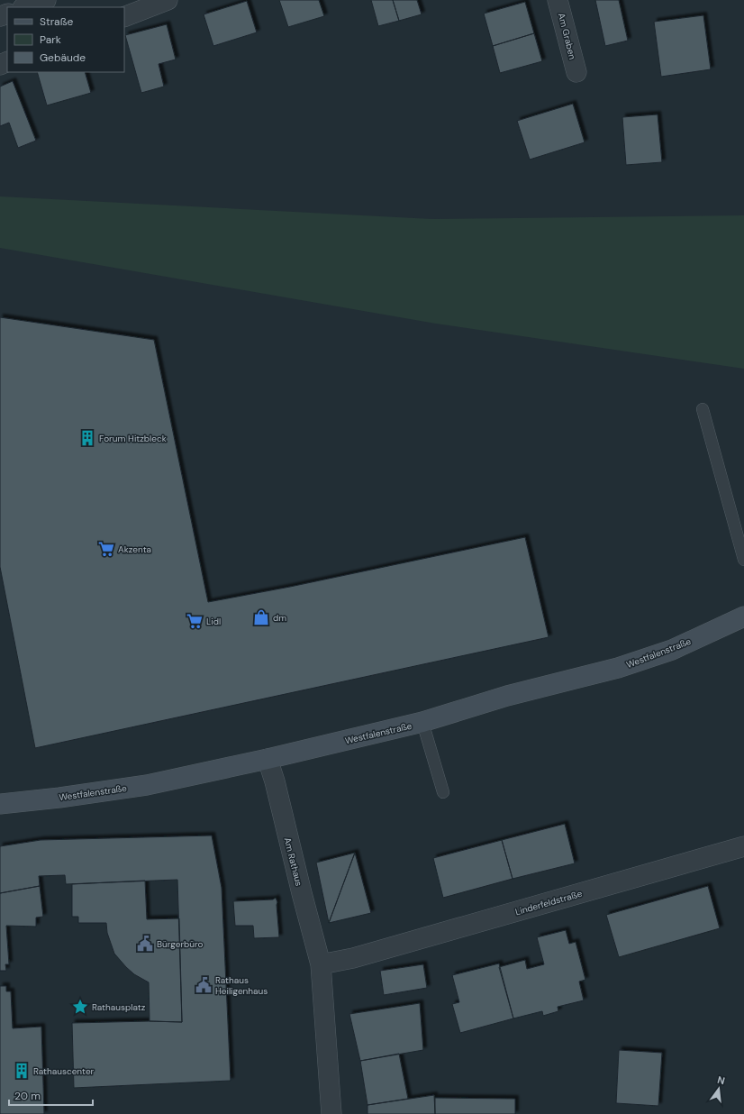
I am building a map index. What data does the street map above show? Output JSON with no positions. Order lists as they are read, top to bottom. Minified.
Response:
{"streets":{"street":["Am Graben","Westfalenstraße","Am Rathaus","Linderfeldstraße"]},"crossings":[["Westfalenstraße","Am Rathaus"],["Am Rathaus","Linderfeldstraße"]],"places":{"building":["Forum Hitzbleck","Rathauscenter"],"supermarket":["Akzenta","Lidl"],"shop":["dm"],"public building":["Bürgerbüro","Rathaus Heiligenhaus"],"place":["Rathausplatz"]},"legend":["Straße","Park","Gebäude"],"scale_bar":"20 m","north":"top"}
